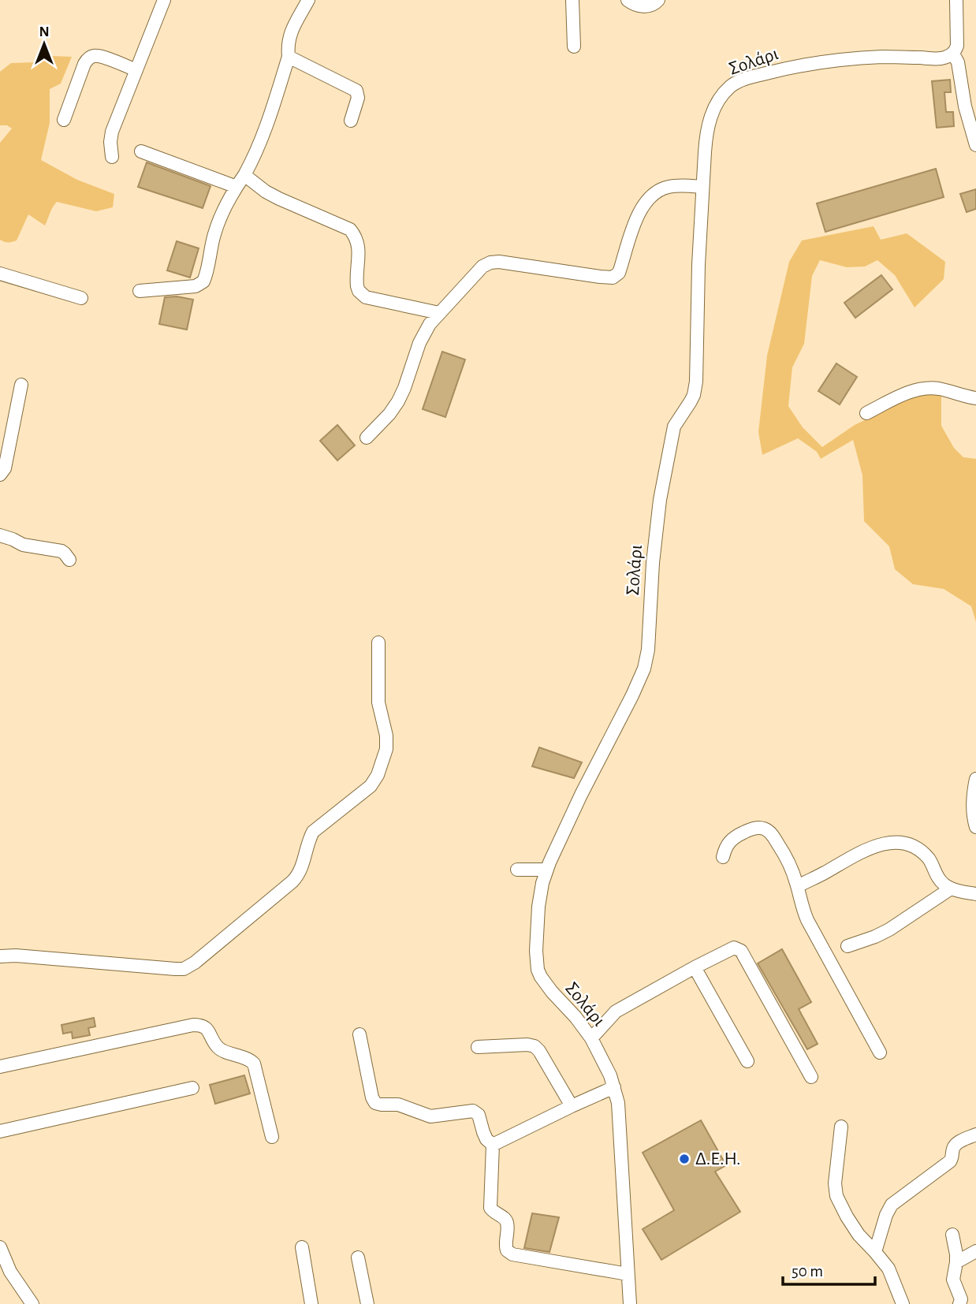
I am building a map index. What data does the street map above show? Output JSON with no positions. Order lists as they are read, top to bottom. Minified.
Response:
{"streets":{"street":["Σολάρι"]},"places":["Δ.Ε.Η."],"scale_bar":"50 m","north":"top"}
